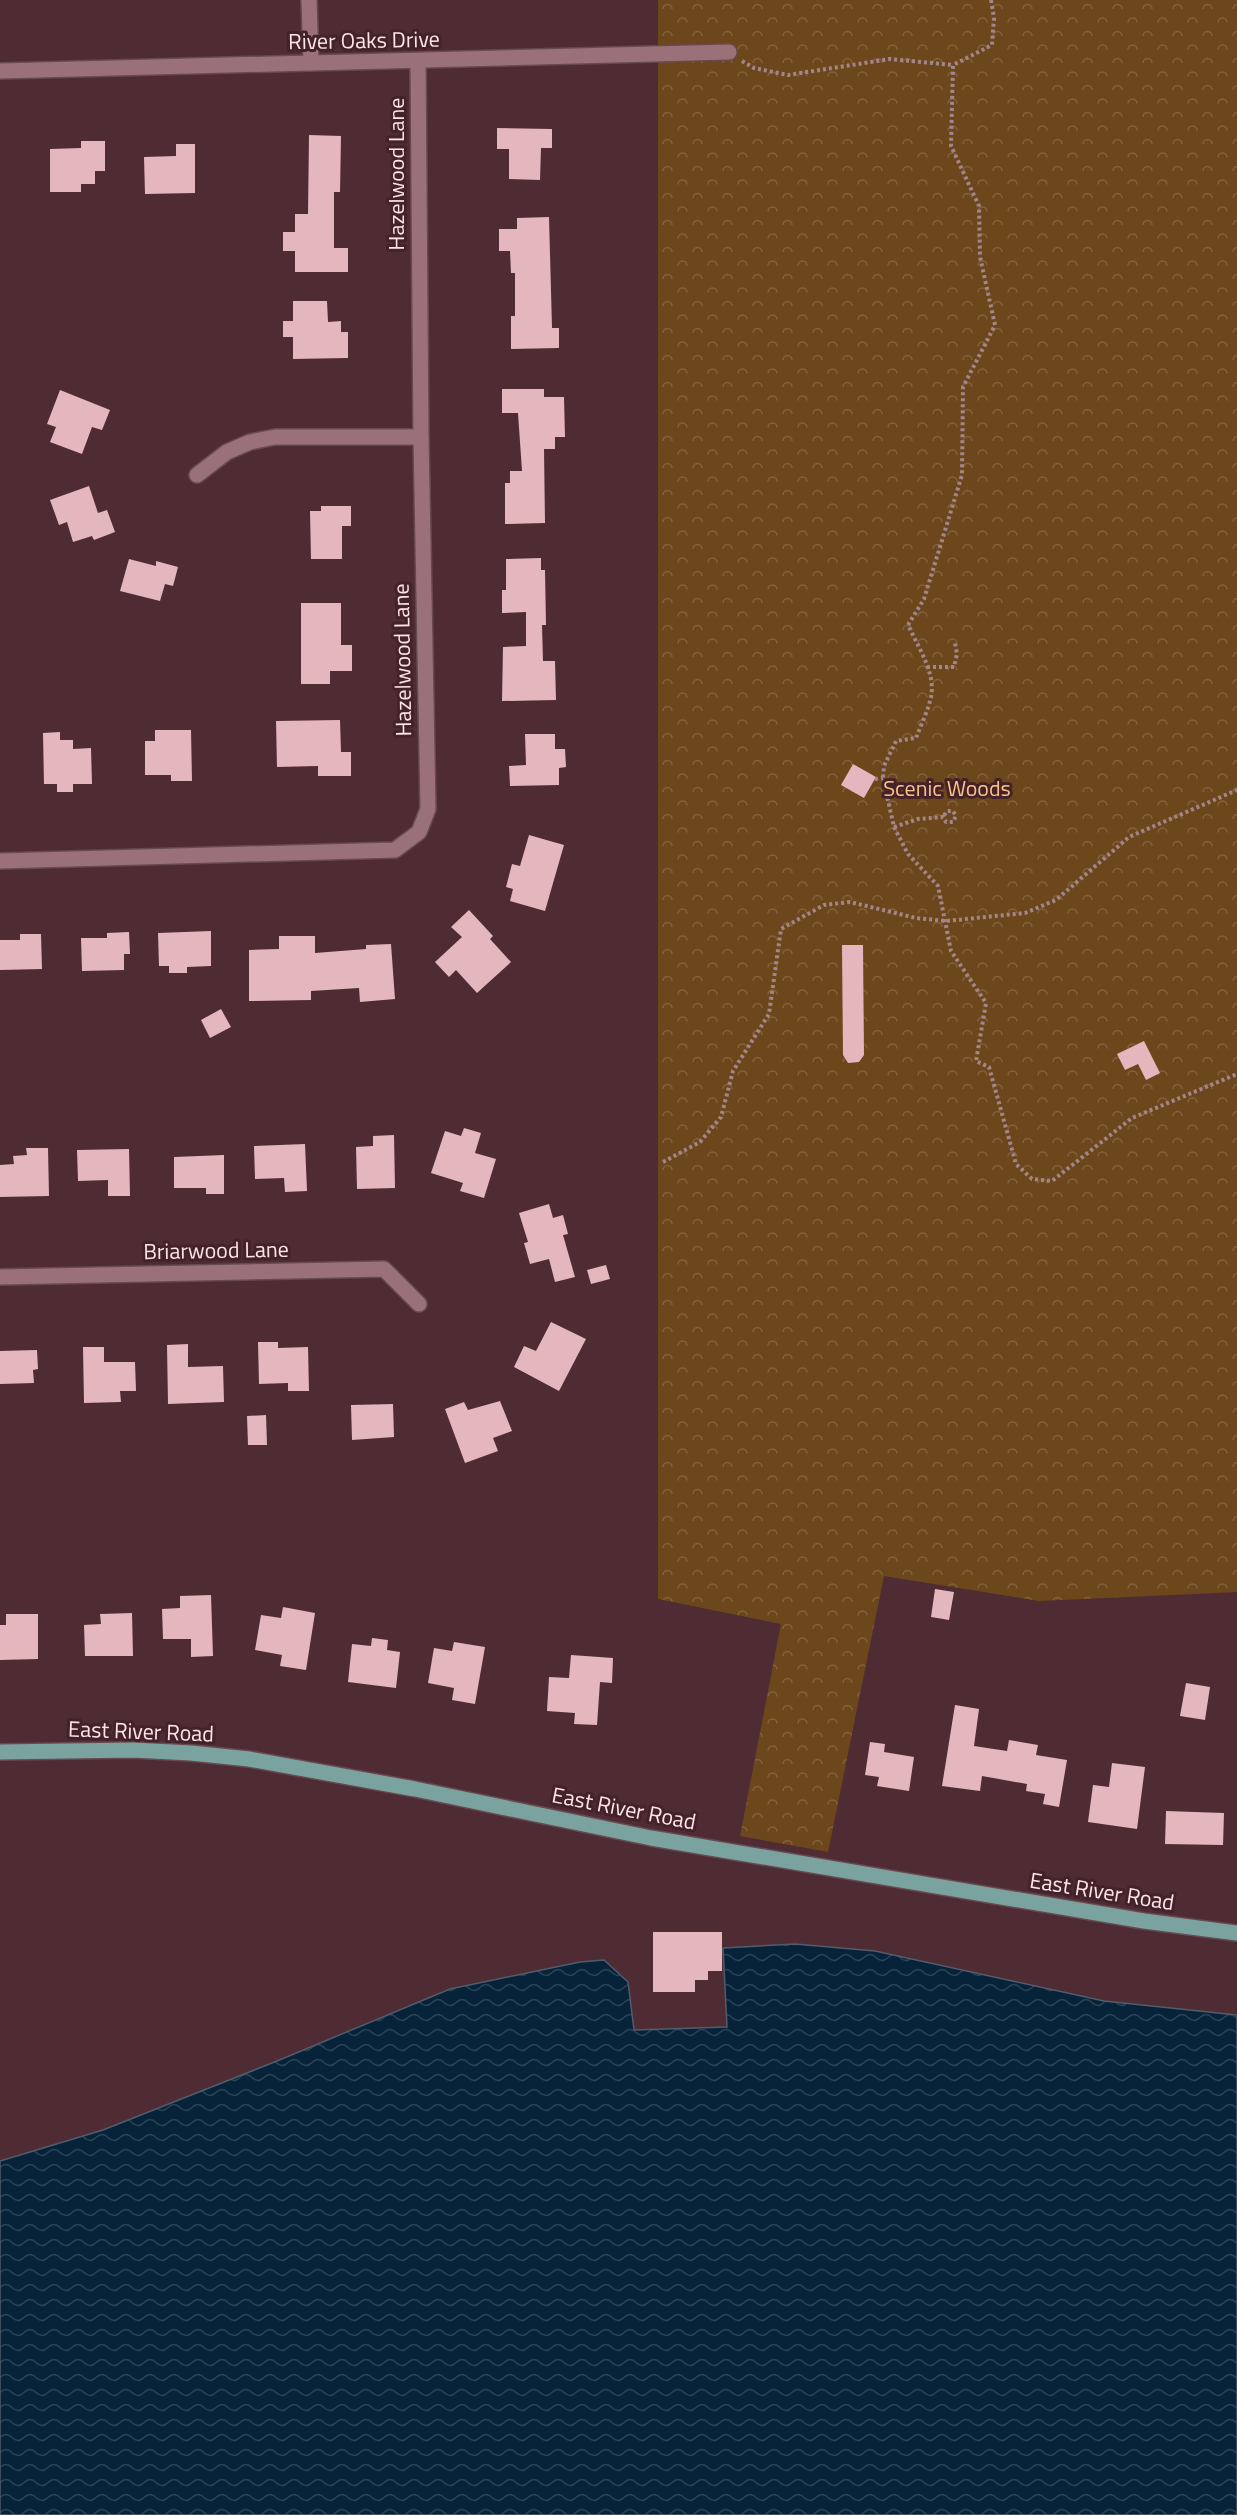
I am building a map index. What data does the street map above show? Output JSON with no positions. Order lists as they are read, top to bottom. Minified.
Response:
{"streets":{"main road":["East River Road"],"street":["River Oaks Drive","Hazelwood Lane","Briarwood Lane"]},"crossings":[["River Oaks Drive","Hazelwood Lane"]],"parks":["Scenic Woods"]}
